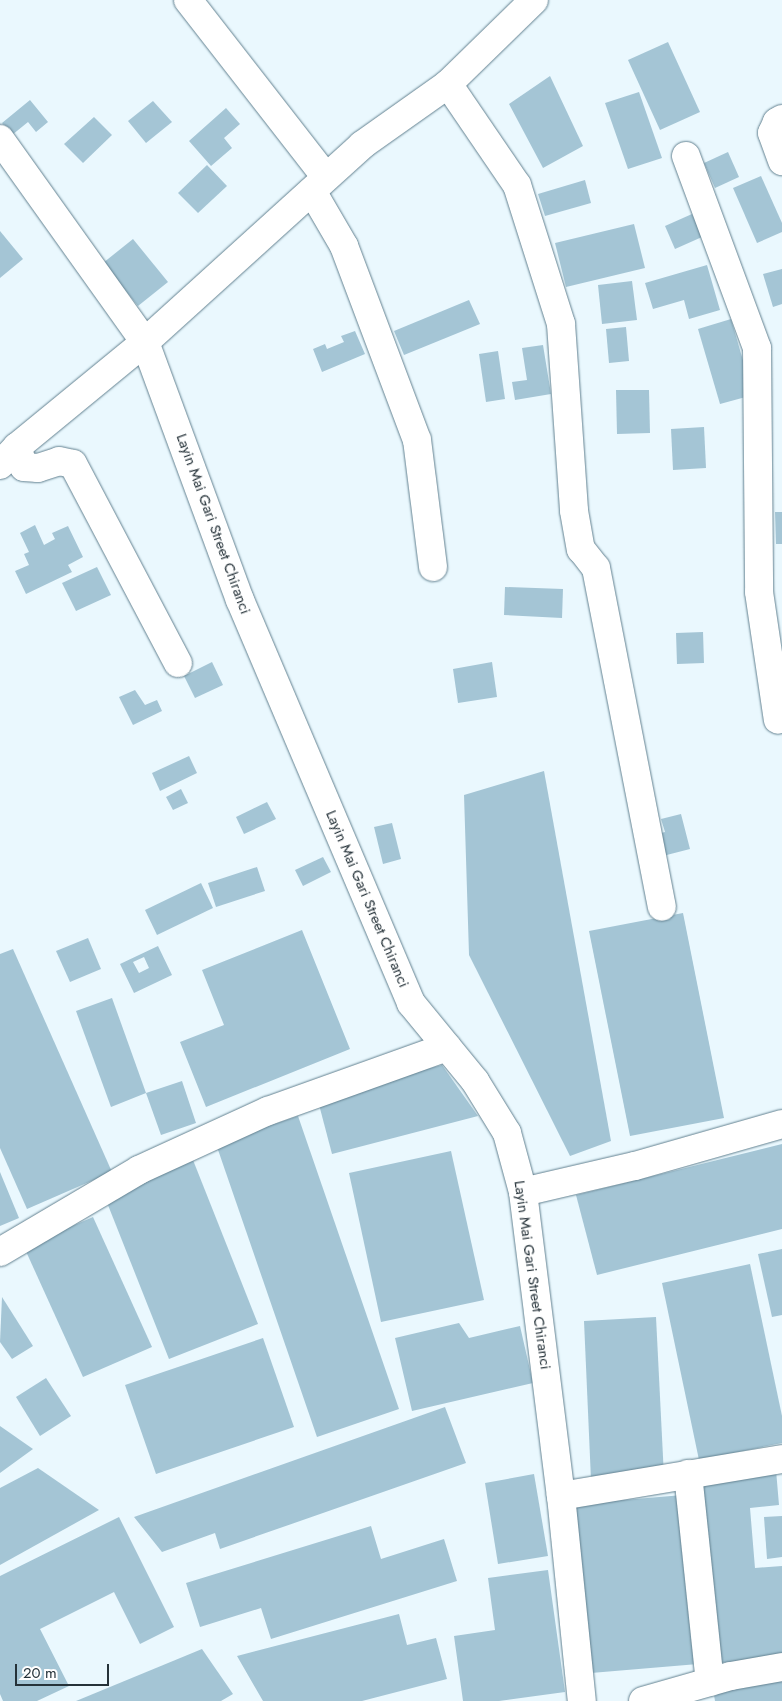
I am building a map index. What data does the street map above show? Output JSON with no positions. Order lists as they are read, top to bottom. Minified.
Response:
{"streets":{"street":["Layin Mai Gari Street Chiranci"]},"scale_bar":"20 m"}
